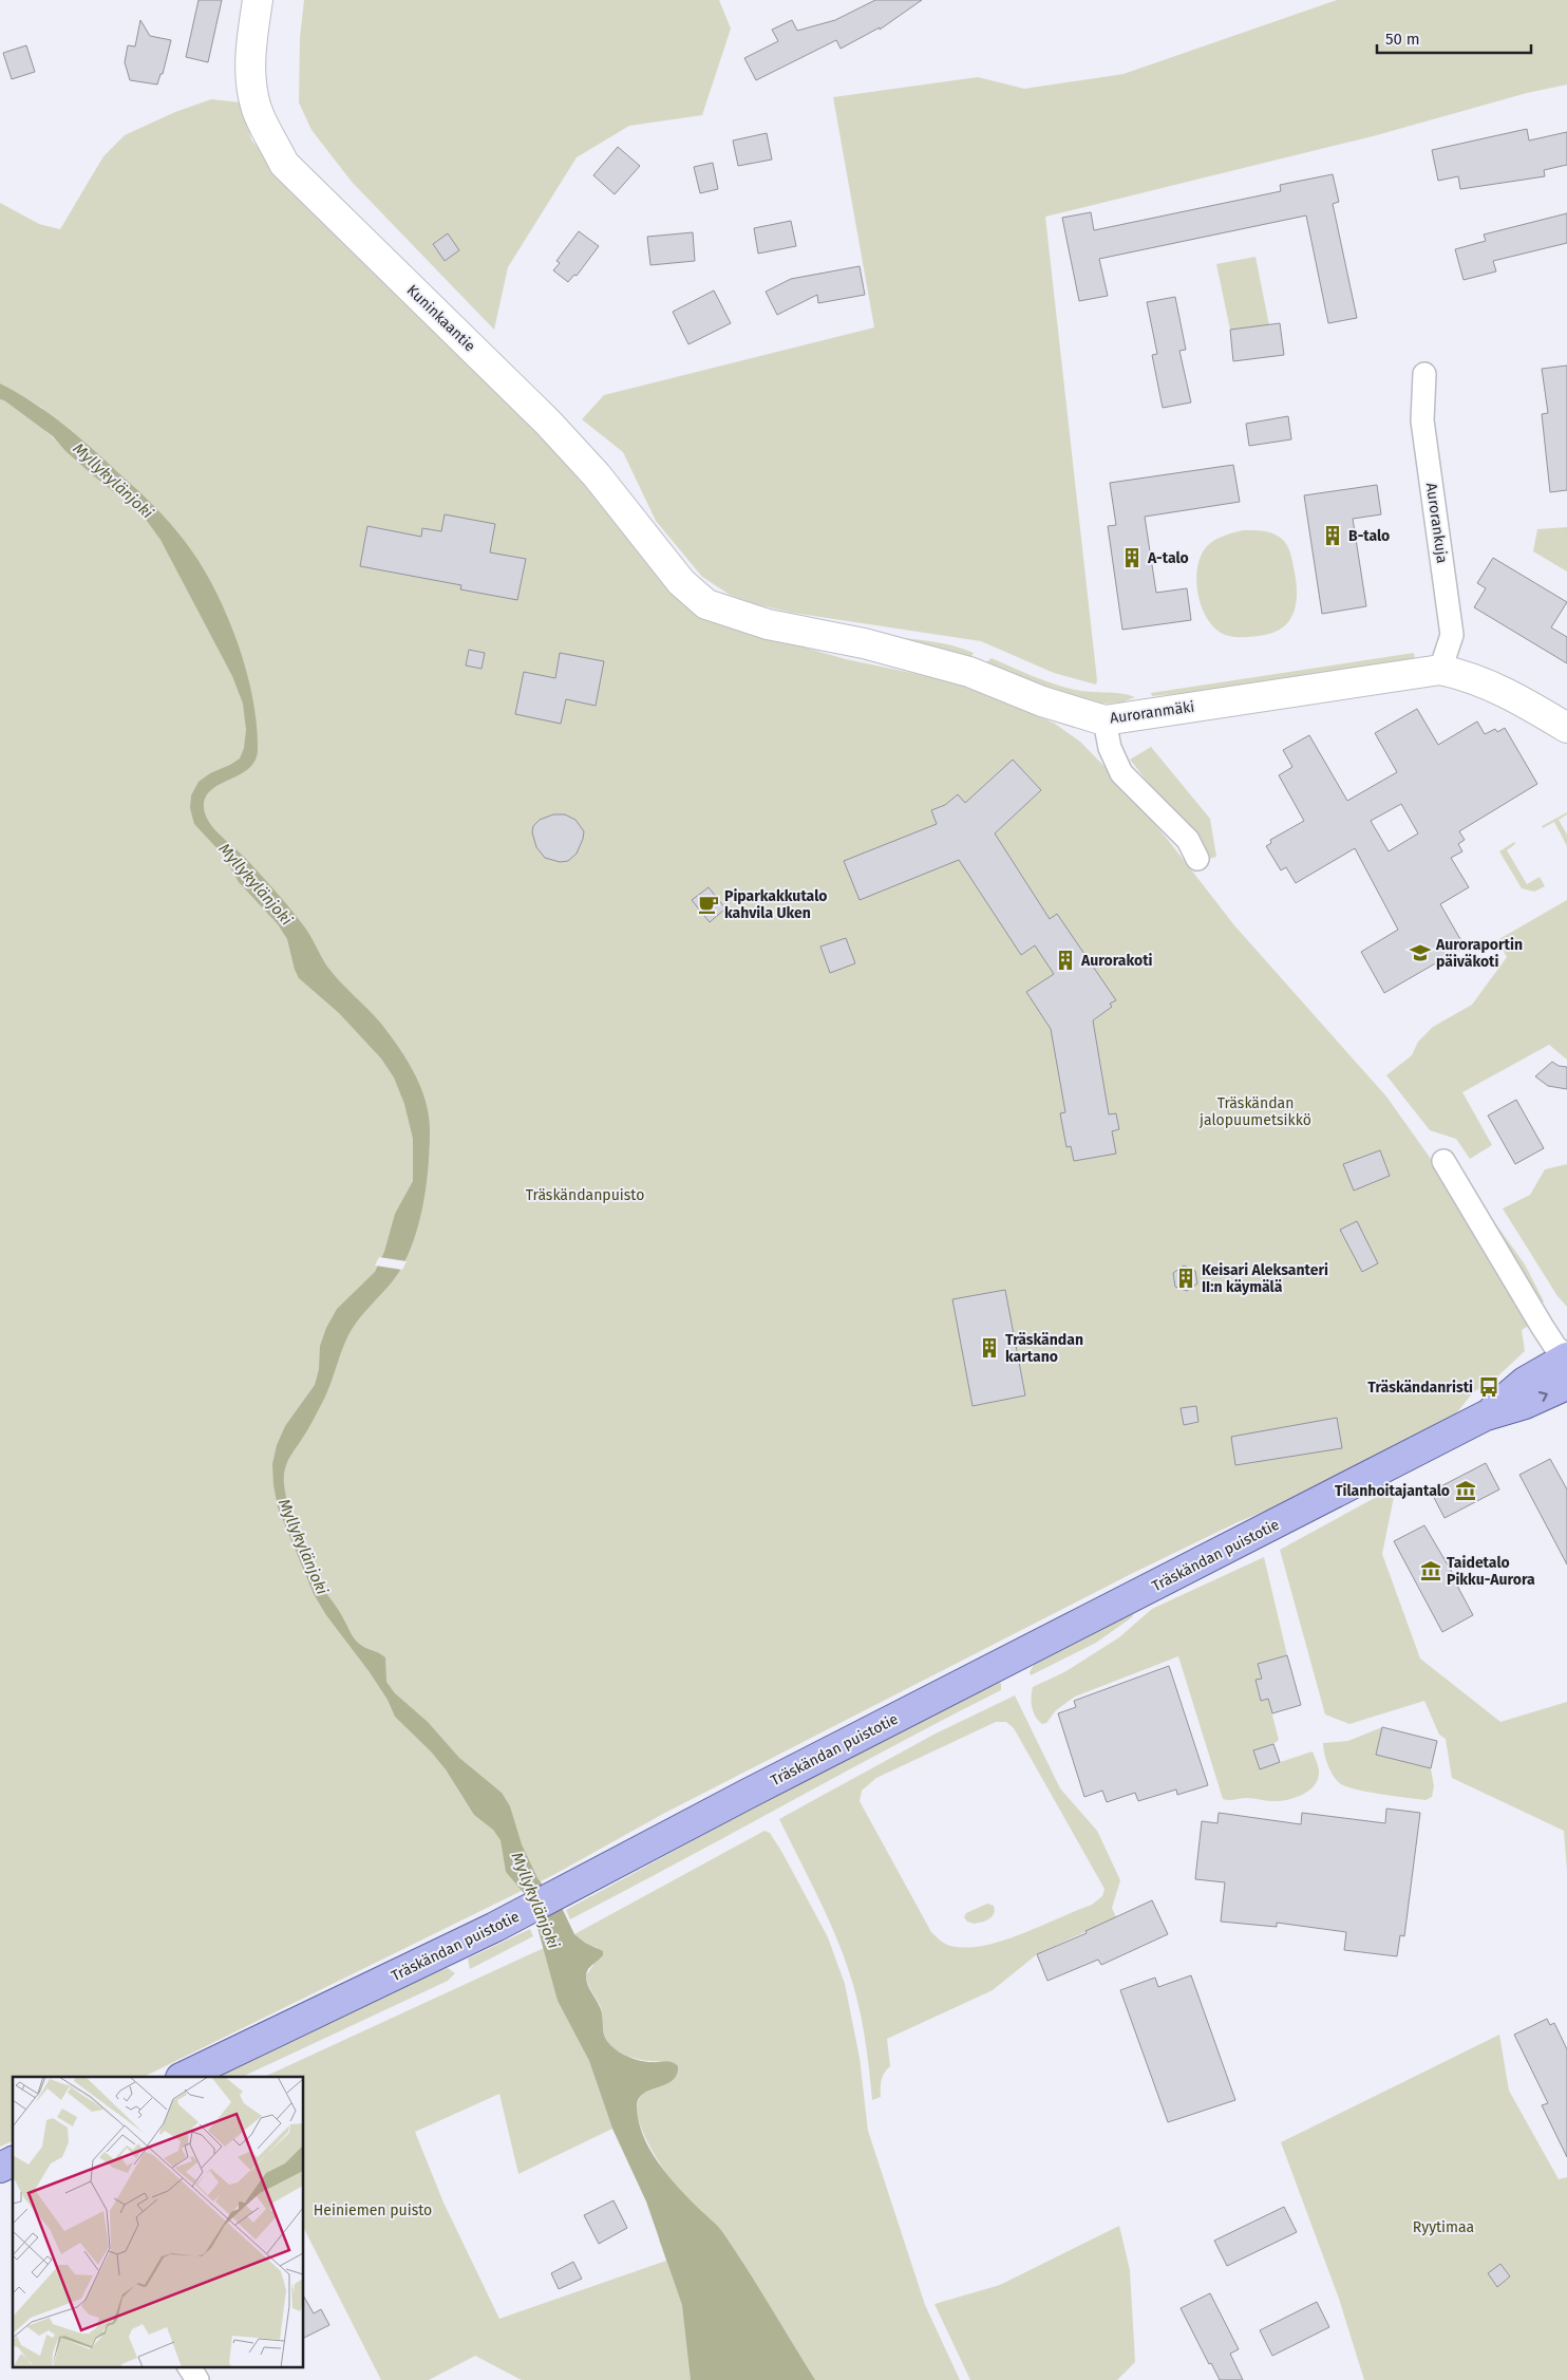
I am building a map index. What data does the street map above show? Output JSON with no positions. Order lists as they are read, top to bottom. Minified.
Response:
{"streets":{"main road":["Kuninkaantie","Auroranmäki","Träskändan puistotie"],"street":["Aurorankuja"]},"crossings":[["Kuninkaantie","Auroranmäki"],["Aurorankuja","Auroranmäki"]],"water":["Myllykylänjoki"],"parks":["Träskändan jalopuumetsikkö","Träskändanpuisto","Heiniemen puisto","Ryytimaa"],"places":{"building":["B-talo","A-talo","Aurorakoti","Keisari Aleksanteri II:n käymälä","Träskändan kartano"],"cafe":["Piparkakkutalo kahvila Uken"],"school or university":["Auroraportin päiväkoti"],"bus stop":["Träskändanristi"],"museum":["Tilanhoitajantalo","Taidetalo Pikku-Aurora"]},"scale_bar":"50 m"}
